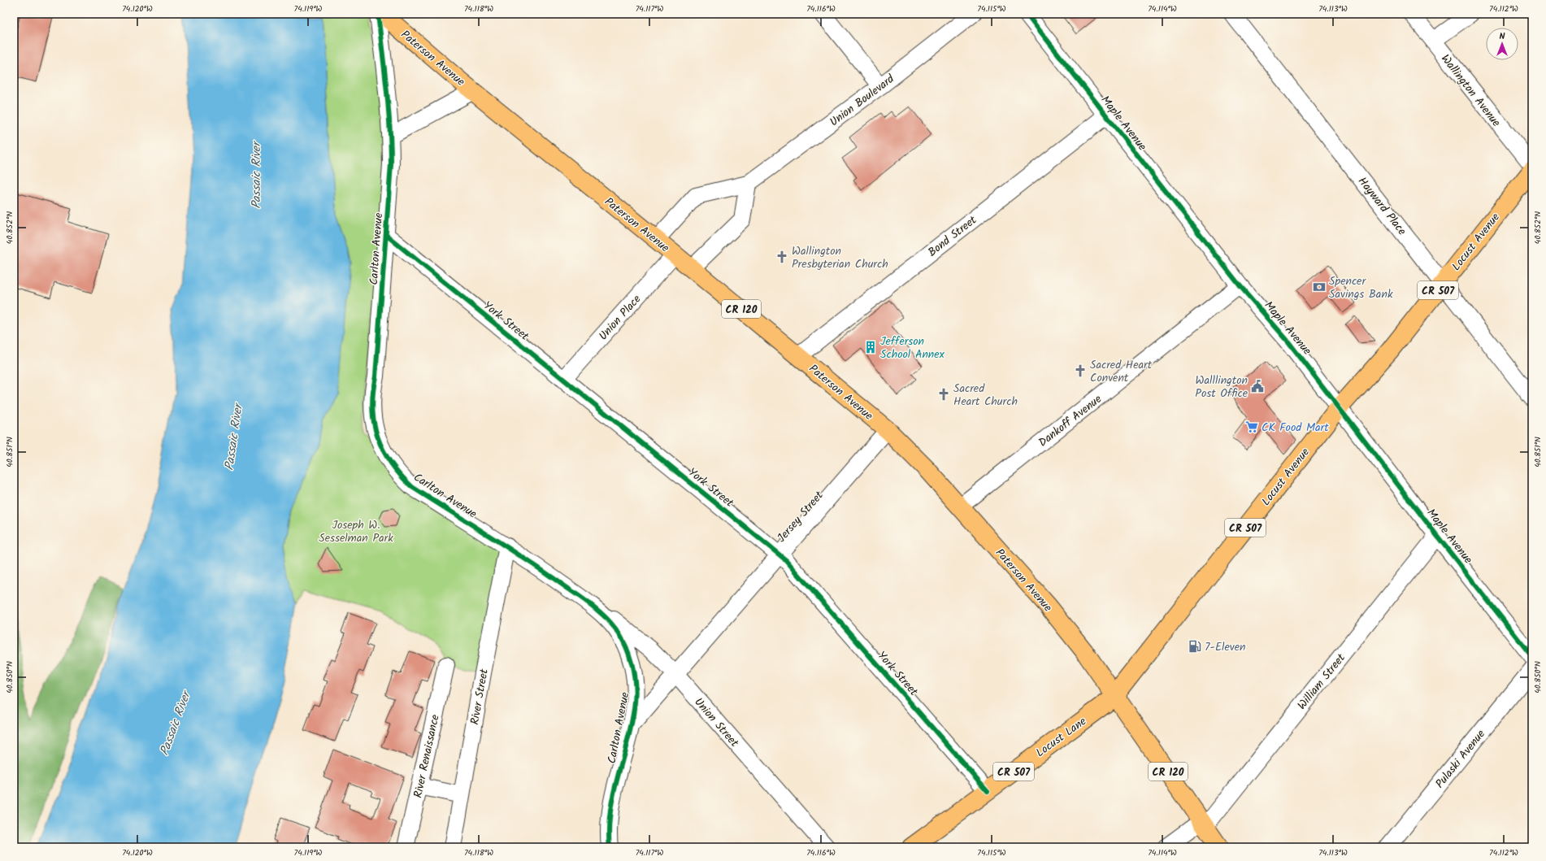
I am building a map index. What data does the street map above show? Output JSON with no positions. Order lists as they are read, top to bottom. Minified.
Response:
{"streets":{"main road":["Paterson Avenue","Locust Avenue","CR 507","CR 120","Locust Lane"],"street":["Wallington Avenue","Union Boulevard","Maple Avenue","Hayward Place","Bond Street","Carlton Avenue","Union Place","York Street","Dankoff Avenue","Jersey Street","William Street","River Street","Union Street","River Renaissance","Pulaski Avenue"]},"crossings":[["Paterson Avenue","Union Boulevard"],["Paterson Avenue","Bond Street"],["Paterson Avenue","Locust Avenue"],["Paterson Avenue","Union Place"],["Paterson Avenue","Dankoff Avenue"],["Paterson Avenue","Jersey Street"],["Paterson Avenue","William Street"],["Paterson Avenue","Locust Lane"],["Maple Avenue","Bond Street"],["Maple Avenue","Locust Avenue"],["Maple Avenue","Dankoff Avenue"],["Maple Avenue","William Street"],["Hayward Place","Locust Avenue"],["Locust Avenue","Locust Lane"],["Carlton Avenue","York Street"],["Carlton Avenue","Jersey Street"],["Carlton Avenue","River Street"],["Carlton Avenue","Union Street"],["Union Place","York Street"],["York Street","Jersey Street"],["York Street","Locust Lane"],["Jersey Street","Union Street"]],"water":["Passaic River"],"parks":["Joseph W. Sesselman Park"],"places":{"church":["Wallington Presbyterian Church","Sacred Heart Convent","Sacred Heart Church"],"bank":["Spencer Savings Bank"],"building":["Jefferson School Annex"],"public building":["Walllington Post Office"],"supermarket":["CK Food Mart"],"fuel station":["7-Eleven"]},"north":"top","coordinates":["74.120°W","74.119°W","74.118°W","74.117°W","74.116°W","74.115°W","74.114°W","74.113°W","74.112°W","40.852°N","40.851°N","40.850°N"]}
